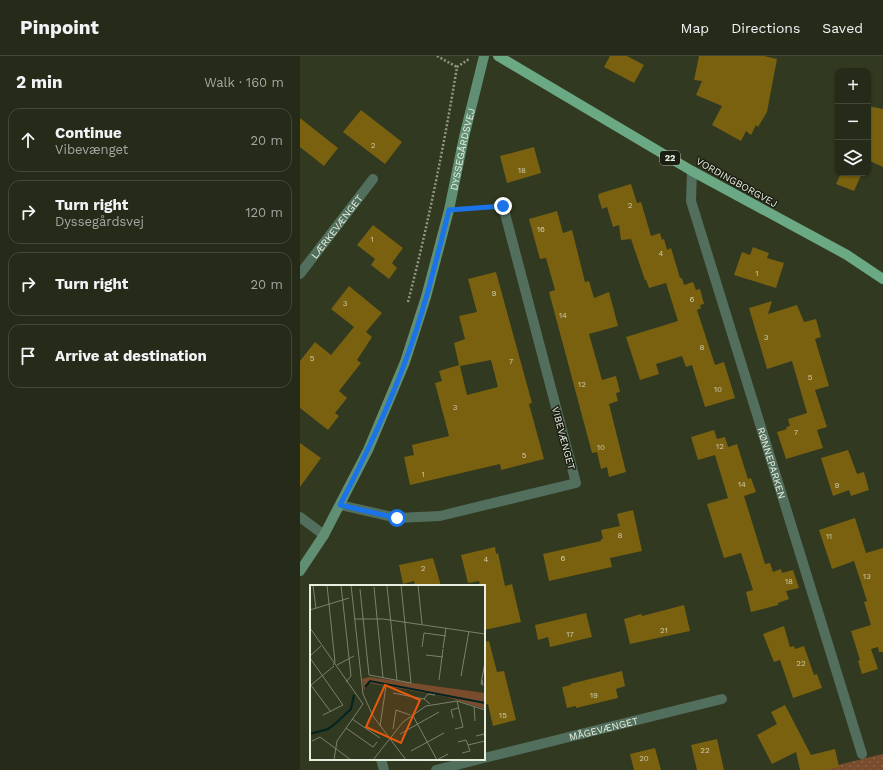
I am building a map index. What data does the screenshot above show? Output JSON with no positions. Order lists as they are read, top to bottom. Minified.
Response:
{"streets":{"main road":["22","VORDINGBORGVEJ"],"street":["DYSSEGÅRDSVEJ","LÆRKEVÆNGET","VIBEVÆNGET","RØNNEPARKEN","MÅGEVÆNGET"]},"crossings":[["DYSSEGÅRDSVEJ","VIBEVÆNGET"],["VORDINGBORGVEJ","RØNNEPARKEN"]],"house_numbers":["2","18","2","16","1","4","1","9","6","3","14","3","8","5","7","5","12","10","3","7","12","10","5","1","14","9","8","11","6","4","2","13","18","21","17","22","19","15","22","20"],"page":{"header":"Pinpoint","nav":["Map","Directions","Saved"],"heading":["2 min","Walk · 160 m"],"map_buttons":["+","−"],"list":[["Continue","Vibevænget","20 m"],["Turn right","Dyssegårdsvej","120 m"],["Turn right","20 m"],"Arrive at destination"]}}
